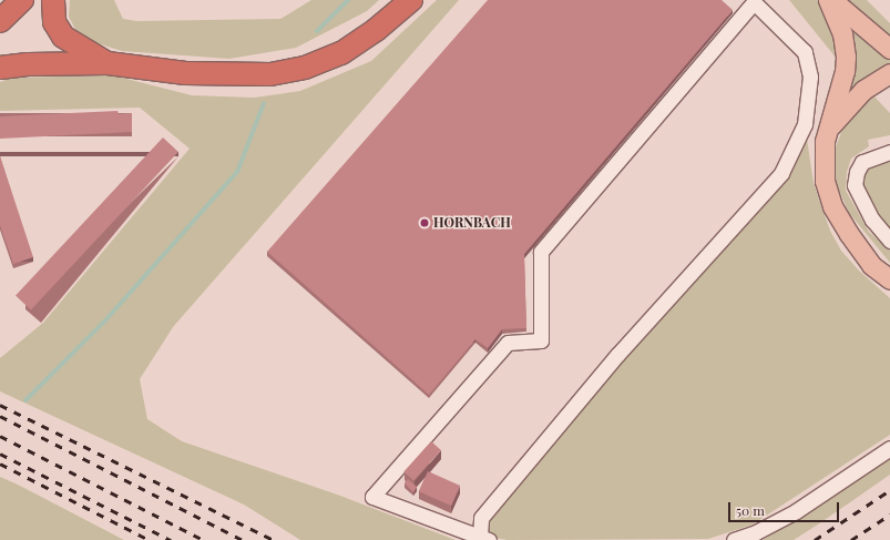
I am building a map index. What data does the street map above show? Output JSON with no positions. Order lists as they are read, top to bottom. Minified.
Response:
{"places":["HORNBACH"],"scale_bar":"50 m"}
